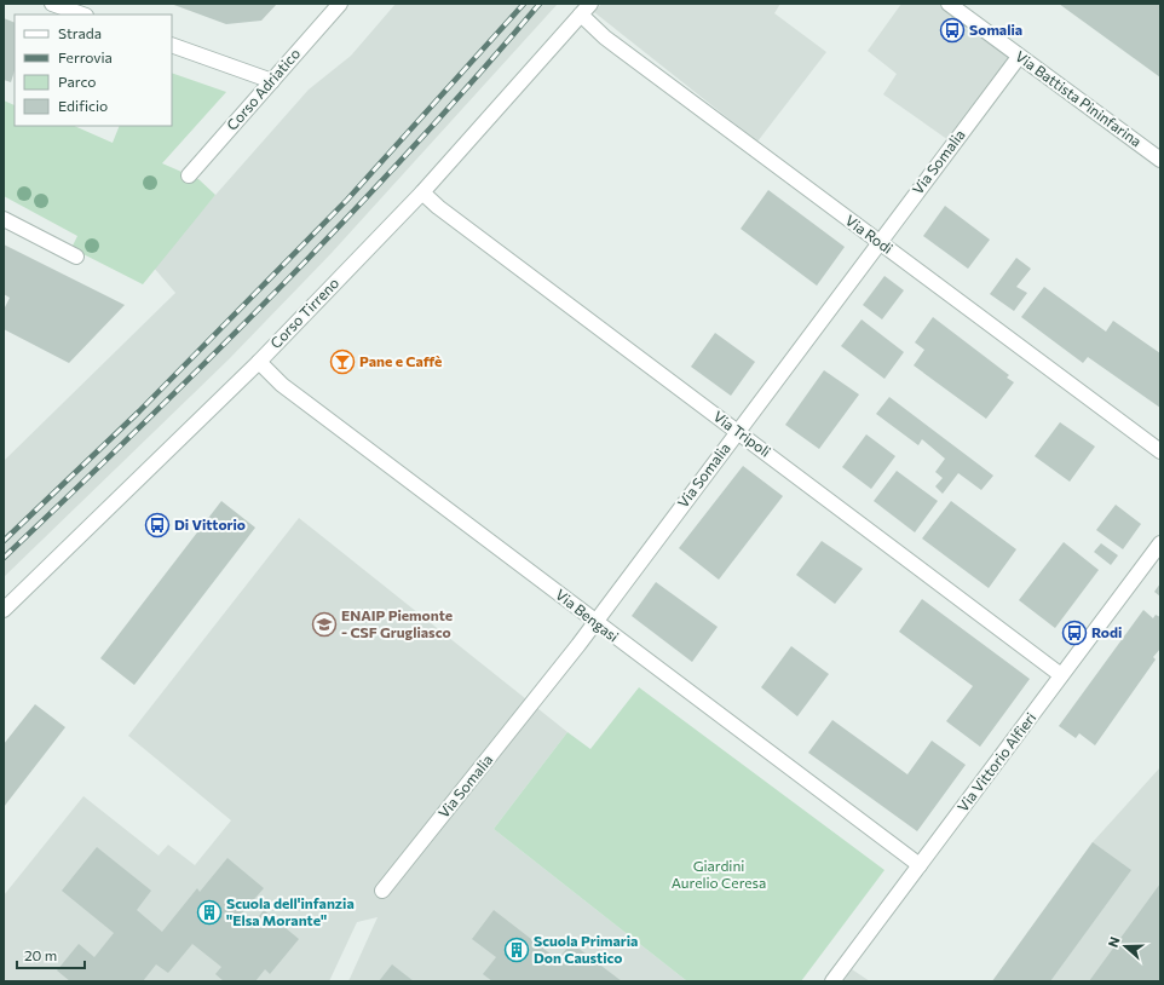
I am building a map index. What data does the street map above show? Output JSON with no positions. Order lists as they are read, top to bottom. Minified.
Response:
{"streets":{"street":["Corso Adriatico","Via Battista Pininfarina","Via Somalia","Via Rodi","Corso Tirreno","Via Tripoli","Via Bengasi","Via Vittorio Alfieri"]},"crossings":[["Via Battista Pininfarina","Via Somalia"],["Via Somalia","Via Rodi"],["Via Somalia","Via Tripoli"],["Via Somalia","Via Bengasi"],["Via Rodi","Corso Tirreno"],["Corso Tirreno","Via Tripoli"],["Corso Tirreno","Via Bengasi"],["Via Tripoli","Via Vittorio Alfieri"],["Via Bengasi","Via Vittorio Alfieri"]],"parks":["Giardini Aurelio Ceresa"],"places":{"bus stop":["Somalia","Di Vittorio","Rodi"],"bar":["Pane e Caffè"],"school or university":["ENAIP Piemonte - CSF Grugliasco"],"building":["Scuola dell'infanzia \"Elsa Morante\"","Scuola Primaria Don Caustico"]},"legend":["Strada","Ferrovia","Parco","Edificio"],"scale_bar":"20 m","north":"left"}
